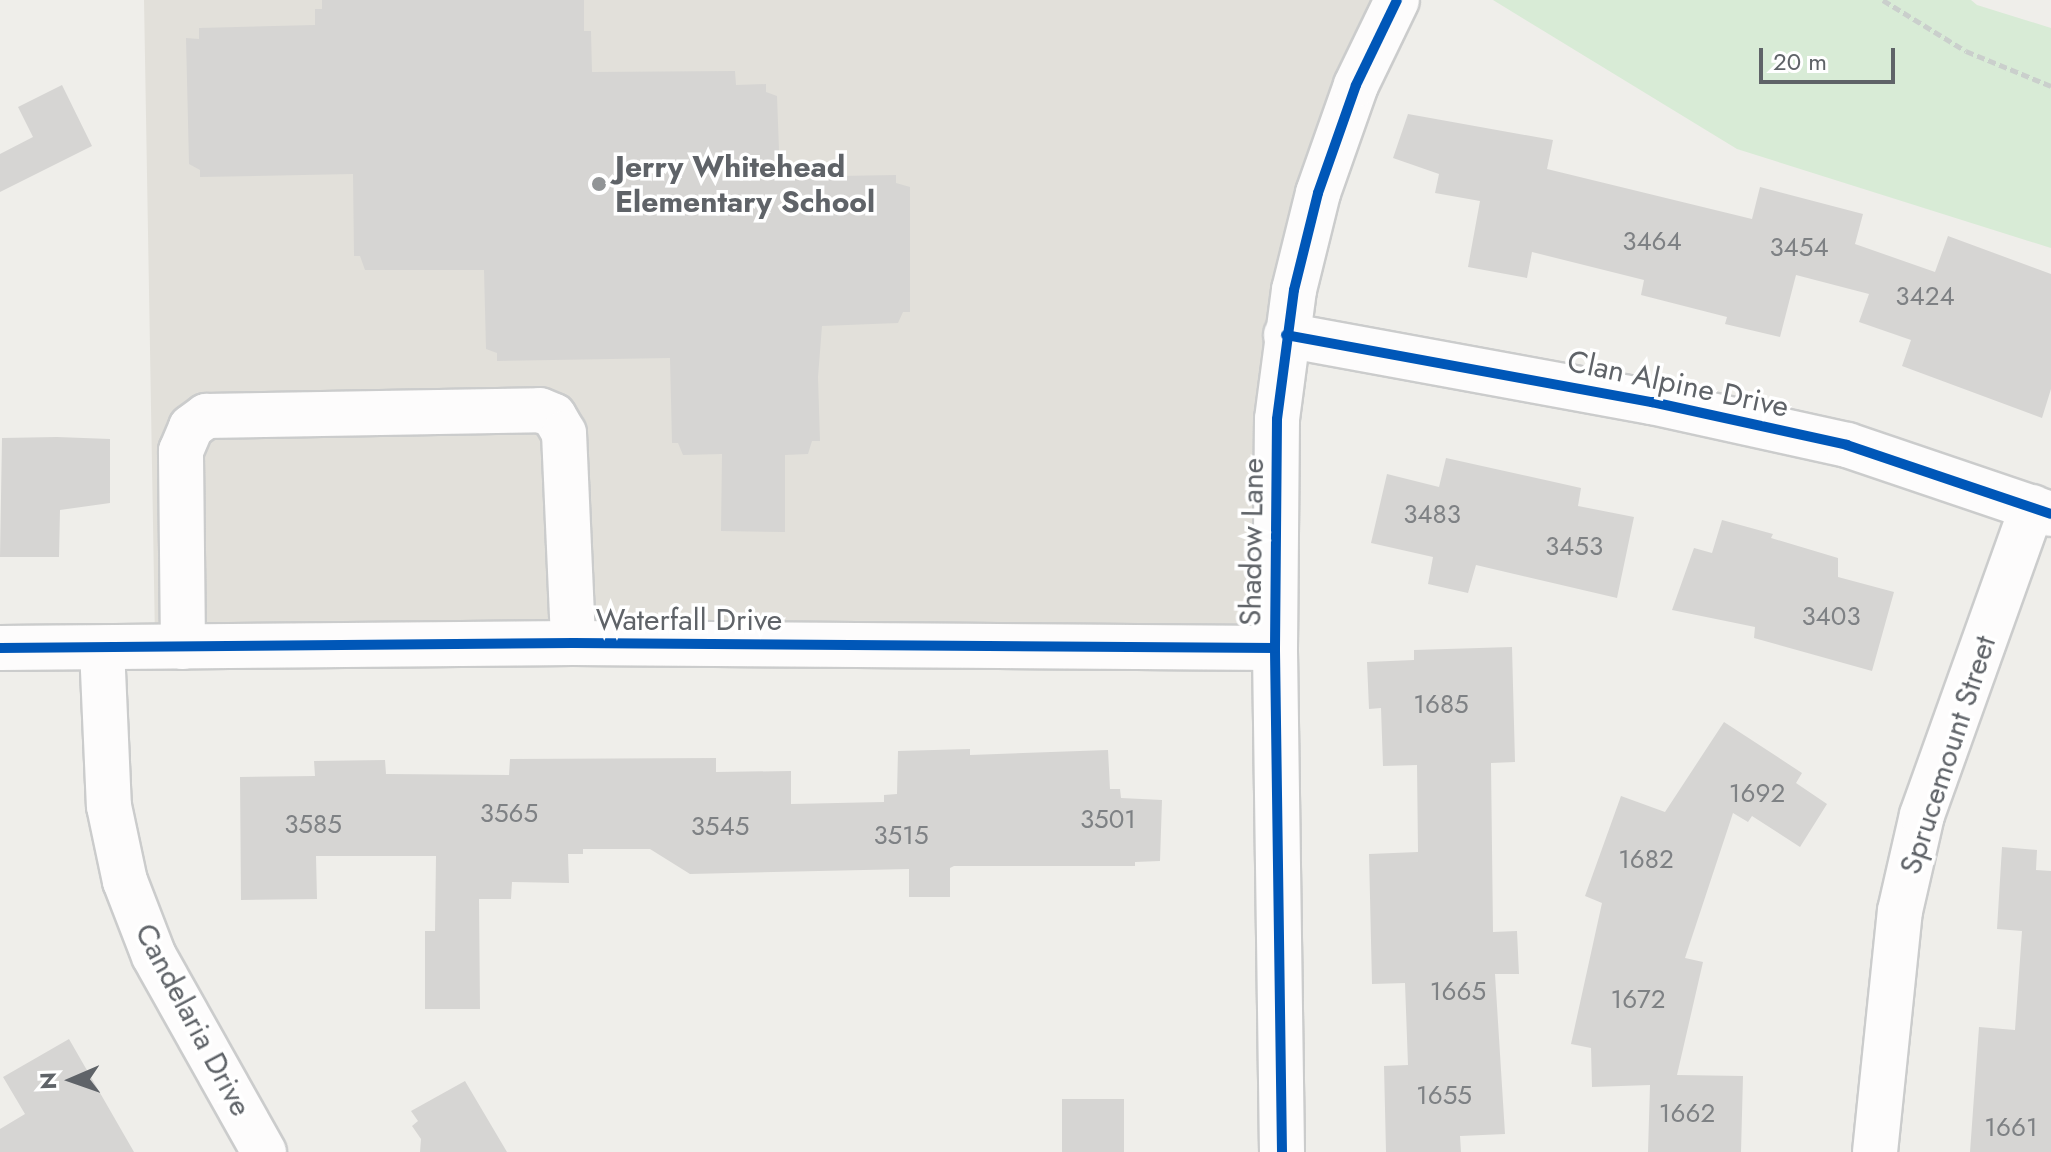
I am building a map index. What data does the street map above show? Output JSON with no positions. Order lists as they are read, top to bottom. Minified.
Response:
{"streets":{"street":["Clan Alpine Drive","Shadow Lane","Waterfall Drive","Sprucemount Street","Candelaria Drive"]},"crossings":[["Clan Alpine Drive","Shadow Lane"],["Clan Alpine Drive","Sprucemount Street"],["Shadow Lane","Waterfall Drive"],["Waterfall Drive","Candelaria Drive"]],"places":["Jerry Whitehead Elementary School"],"house_numbers":["3464","3454","3424","3483","3453","3403","1685","1692","3565","3501","3585","3545","3515","1682","1665","1672","1655","1662","1661"],"scale_bar":"20 m","north":"left"}
